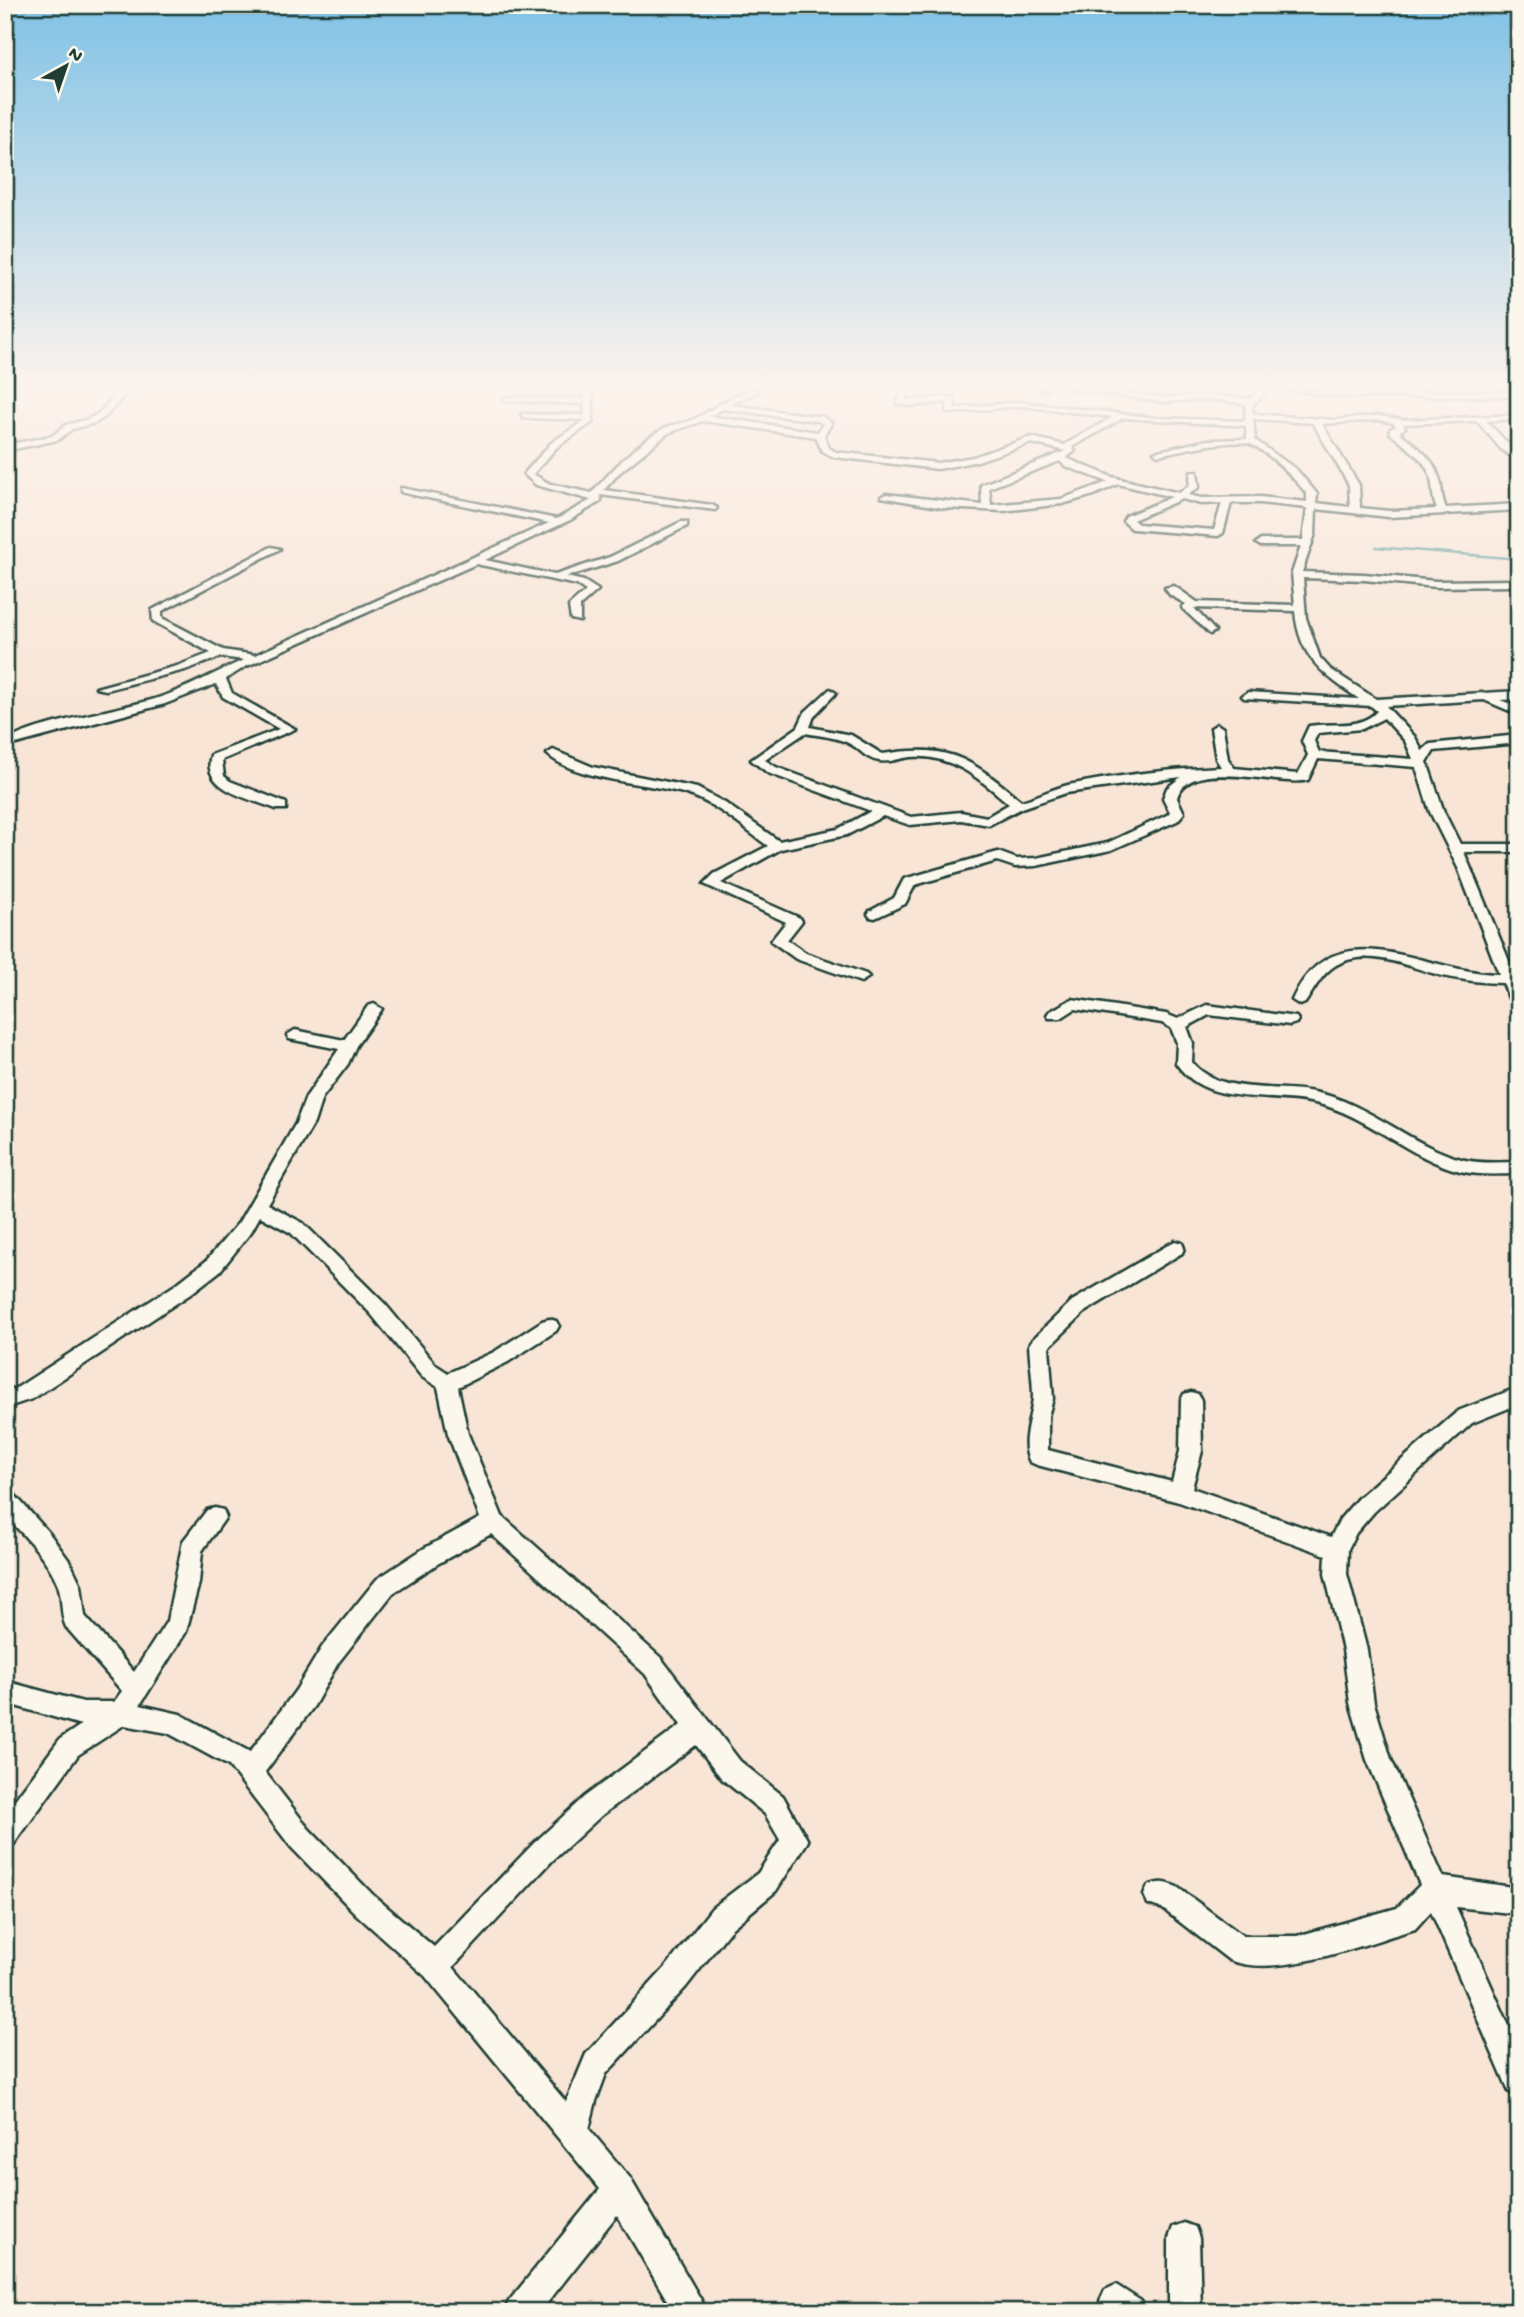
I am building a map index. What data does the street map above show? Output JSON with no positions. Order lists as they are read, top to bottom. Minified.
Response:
{"north":"top right"}
